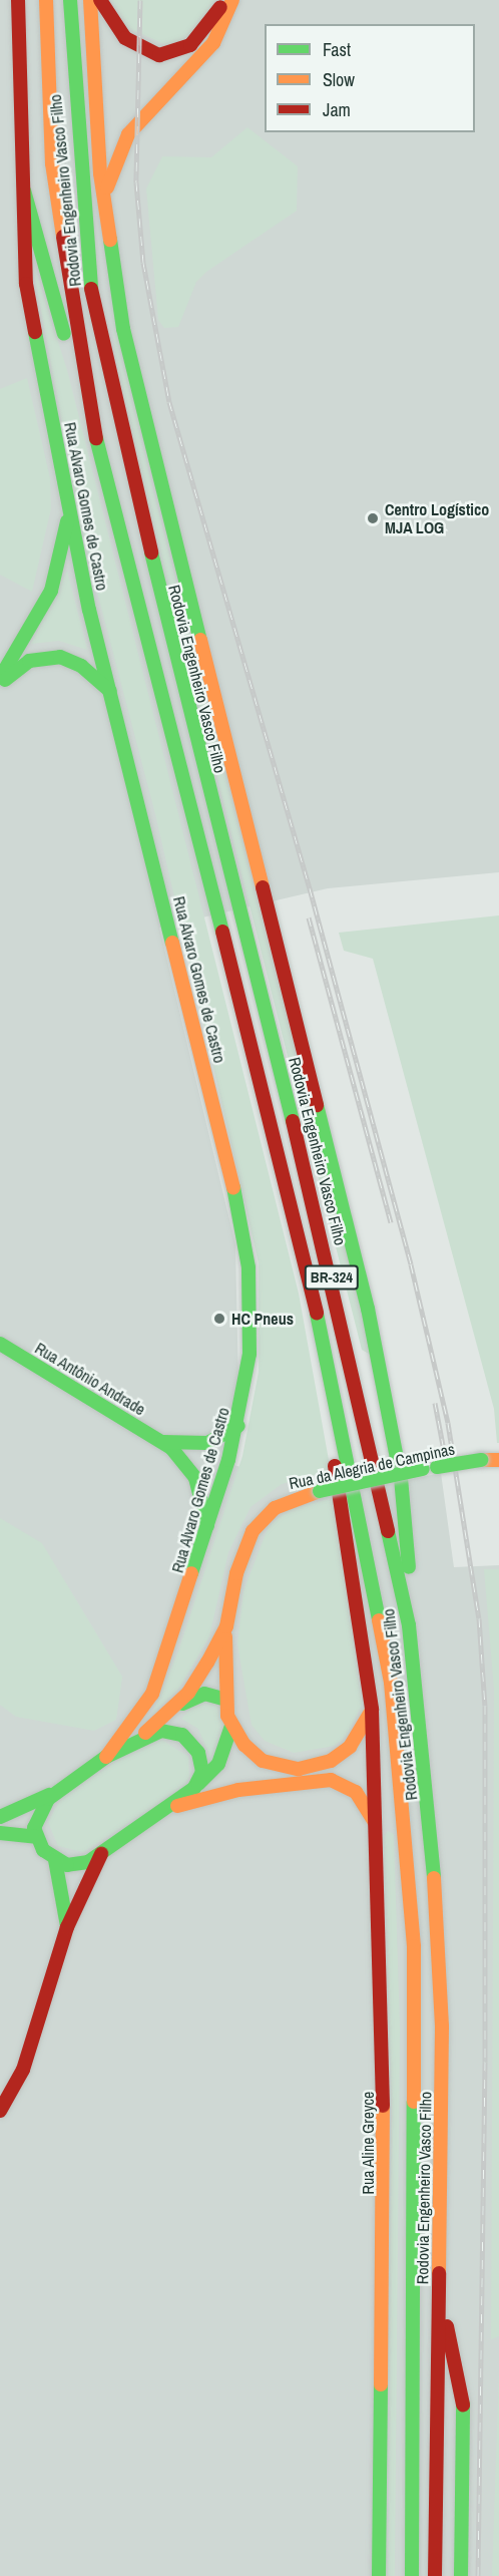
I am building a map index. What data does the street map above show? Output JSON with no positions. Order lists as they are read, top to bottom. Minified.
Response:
{"streets":{"main road":["Rodovia Engenheiro Vasco Filho","Rua Alvaro Gomes de Castro","BR-324","Rua Antônio Andrade","Rua da Alegria de Campinas","Rua Aline Greyce"]},"crossings":[["Rodovia Engenheiro Vasco Filho","Rua Aline Greyce"],["Rua Alvaro Gomes de Castro","Rua Antônio Andrade"]],"places":["Centro Logístico MJA LOG","HC Pneus"],"legend":["Fast","Slow","Jam"]}
